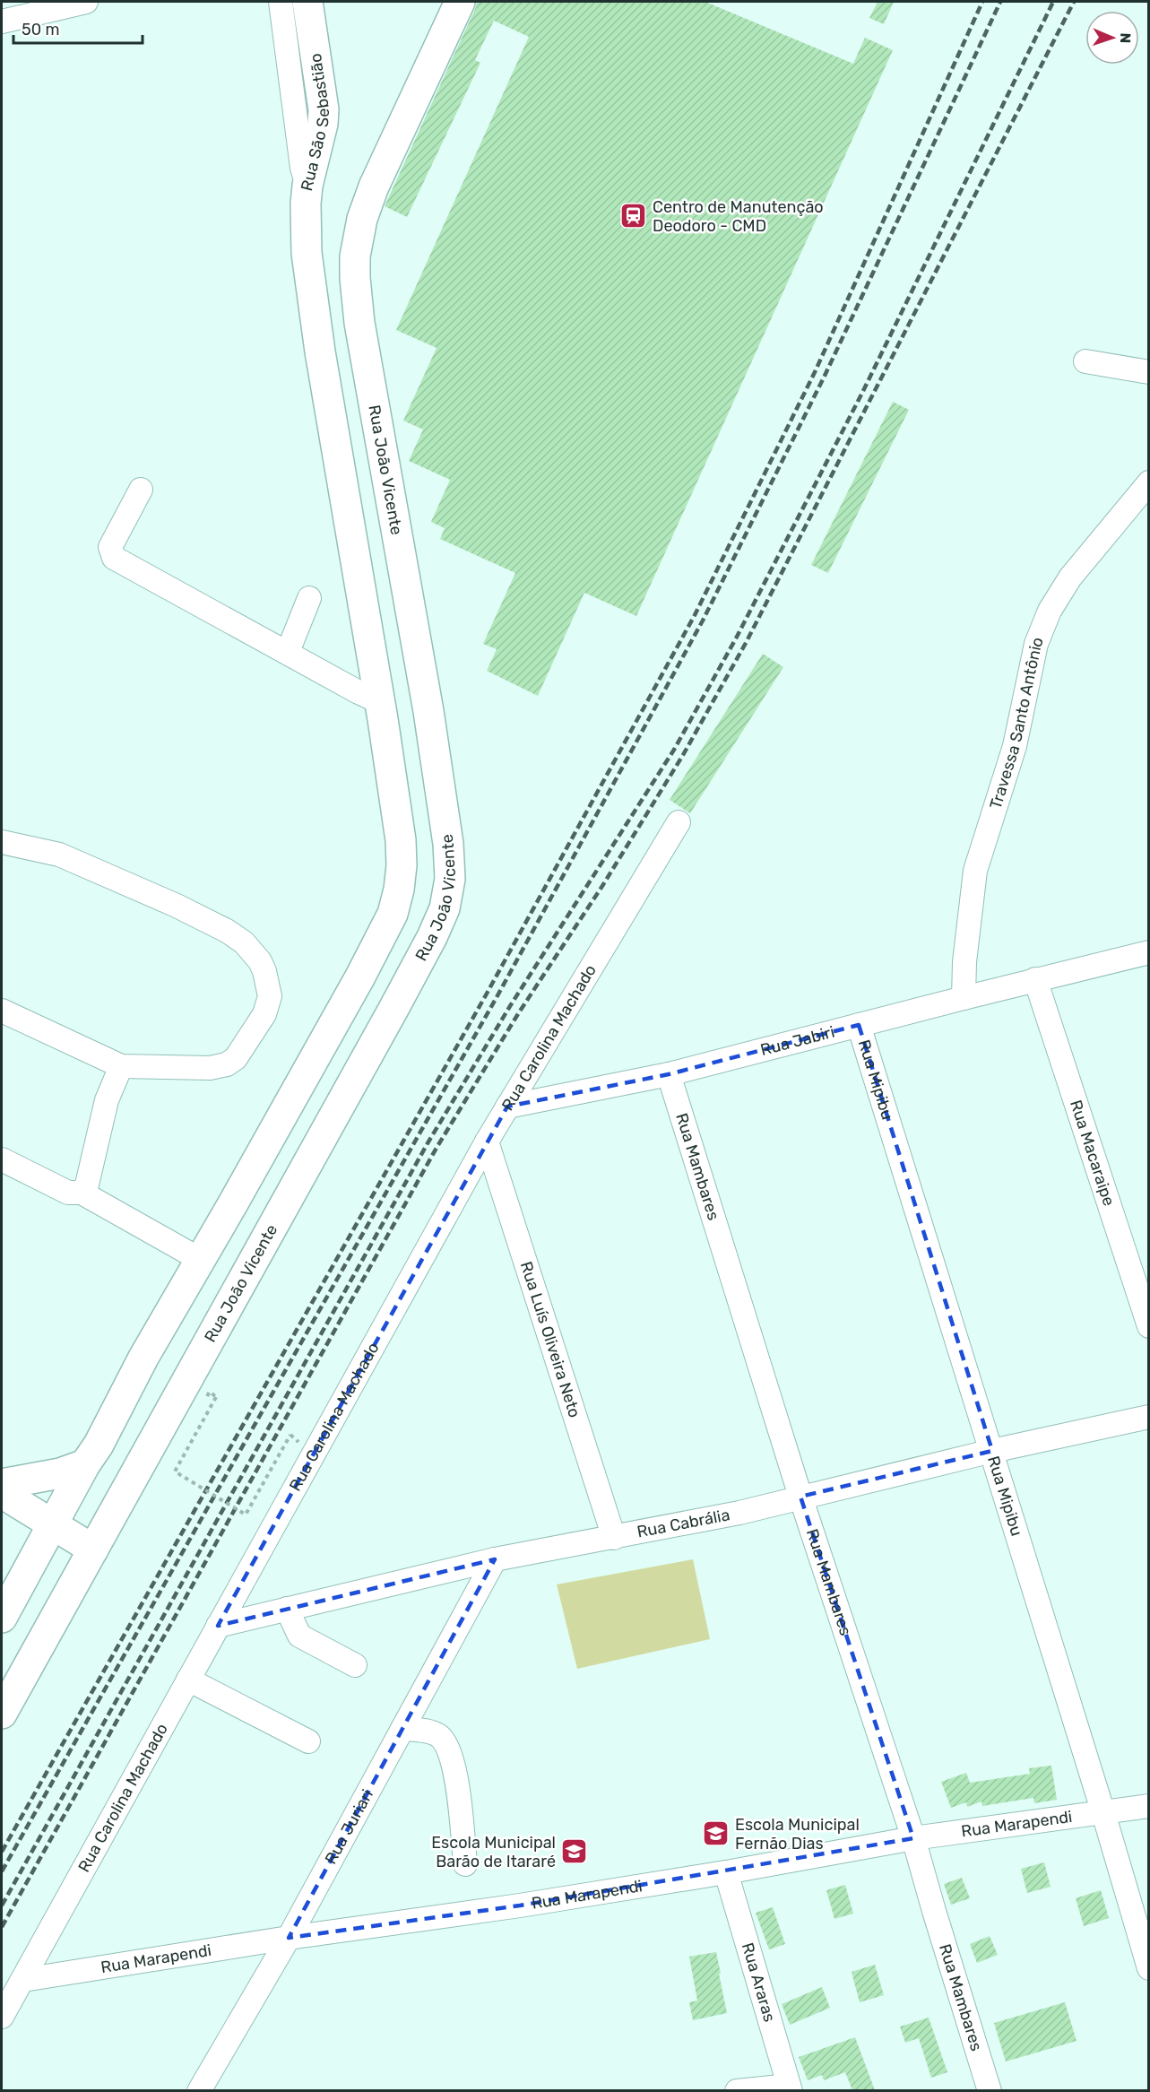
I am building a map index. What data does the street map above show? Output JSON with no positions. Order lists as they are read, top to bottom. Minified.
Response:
{"streets":{"main road":["Rua São Sebastião","Rua João Vicente"],"street":["Travessa Santo Antônio","Rua Carolina Machado","Rua Jabiri","Rua Mipibu","Rua Macaraipe","Rua Mambares","Rua Luís Oliveira Neto","Rua Cabrália","Rua Marapendi","Rua Juriari","Rua Araras"]},"crossings":[["Rua São Sebastião","Rua João Vicente"],["Travessa Santo Antônio","Rua Jabiri"],["Rua Carolina Machado","Rua Jabiri"],["Rua Carolina Machado","Rua Luís Oliveira Neto"],["Rua Carolina Machado","Rua Cabrália"],["Rua Carolina Machado","Rua Marapendi"],["Rua Jabiri","Rua Mipibu"],["Rua Jabiri","Rua Macaraipe"],["Rua Jabiri","Rua Mambares"],["Rua Mipibu","Rua Cabrália"],["Rua Mipibu","Rua Marapendi"],["Rua Mambares","Rua Cabrália"],["Rua Mambares","Rua Marapendi"],["Rua Luís Oliveira Neto","Rua Cabrália"],["Rua Cabrália","Rua Juriari"],["Rua Marapendi","Rua Juriari"],["Rua Marapendi","Rua Araras"]],"places":{"station":["Centro de Manutenção Deodoro - CMD"],"school or university":["Escola Municipal Fernão Dias","Escola Municipal Barão de Itararé"]},"scale_bar":"50 m","north":"right"}
